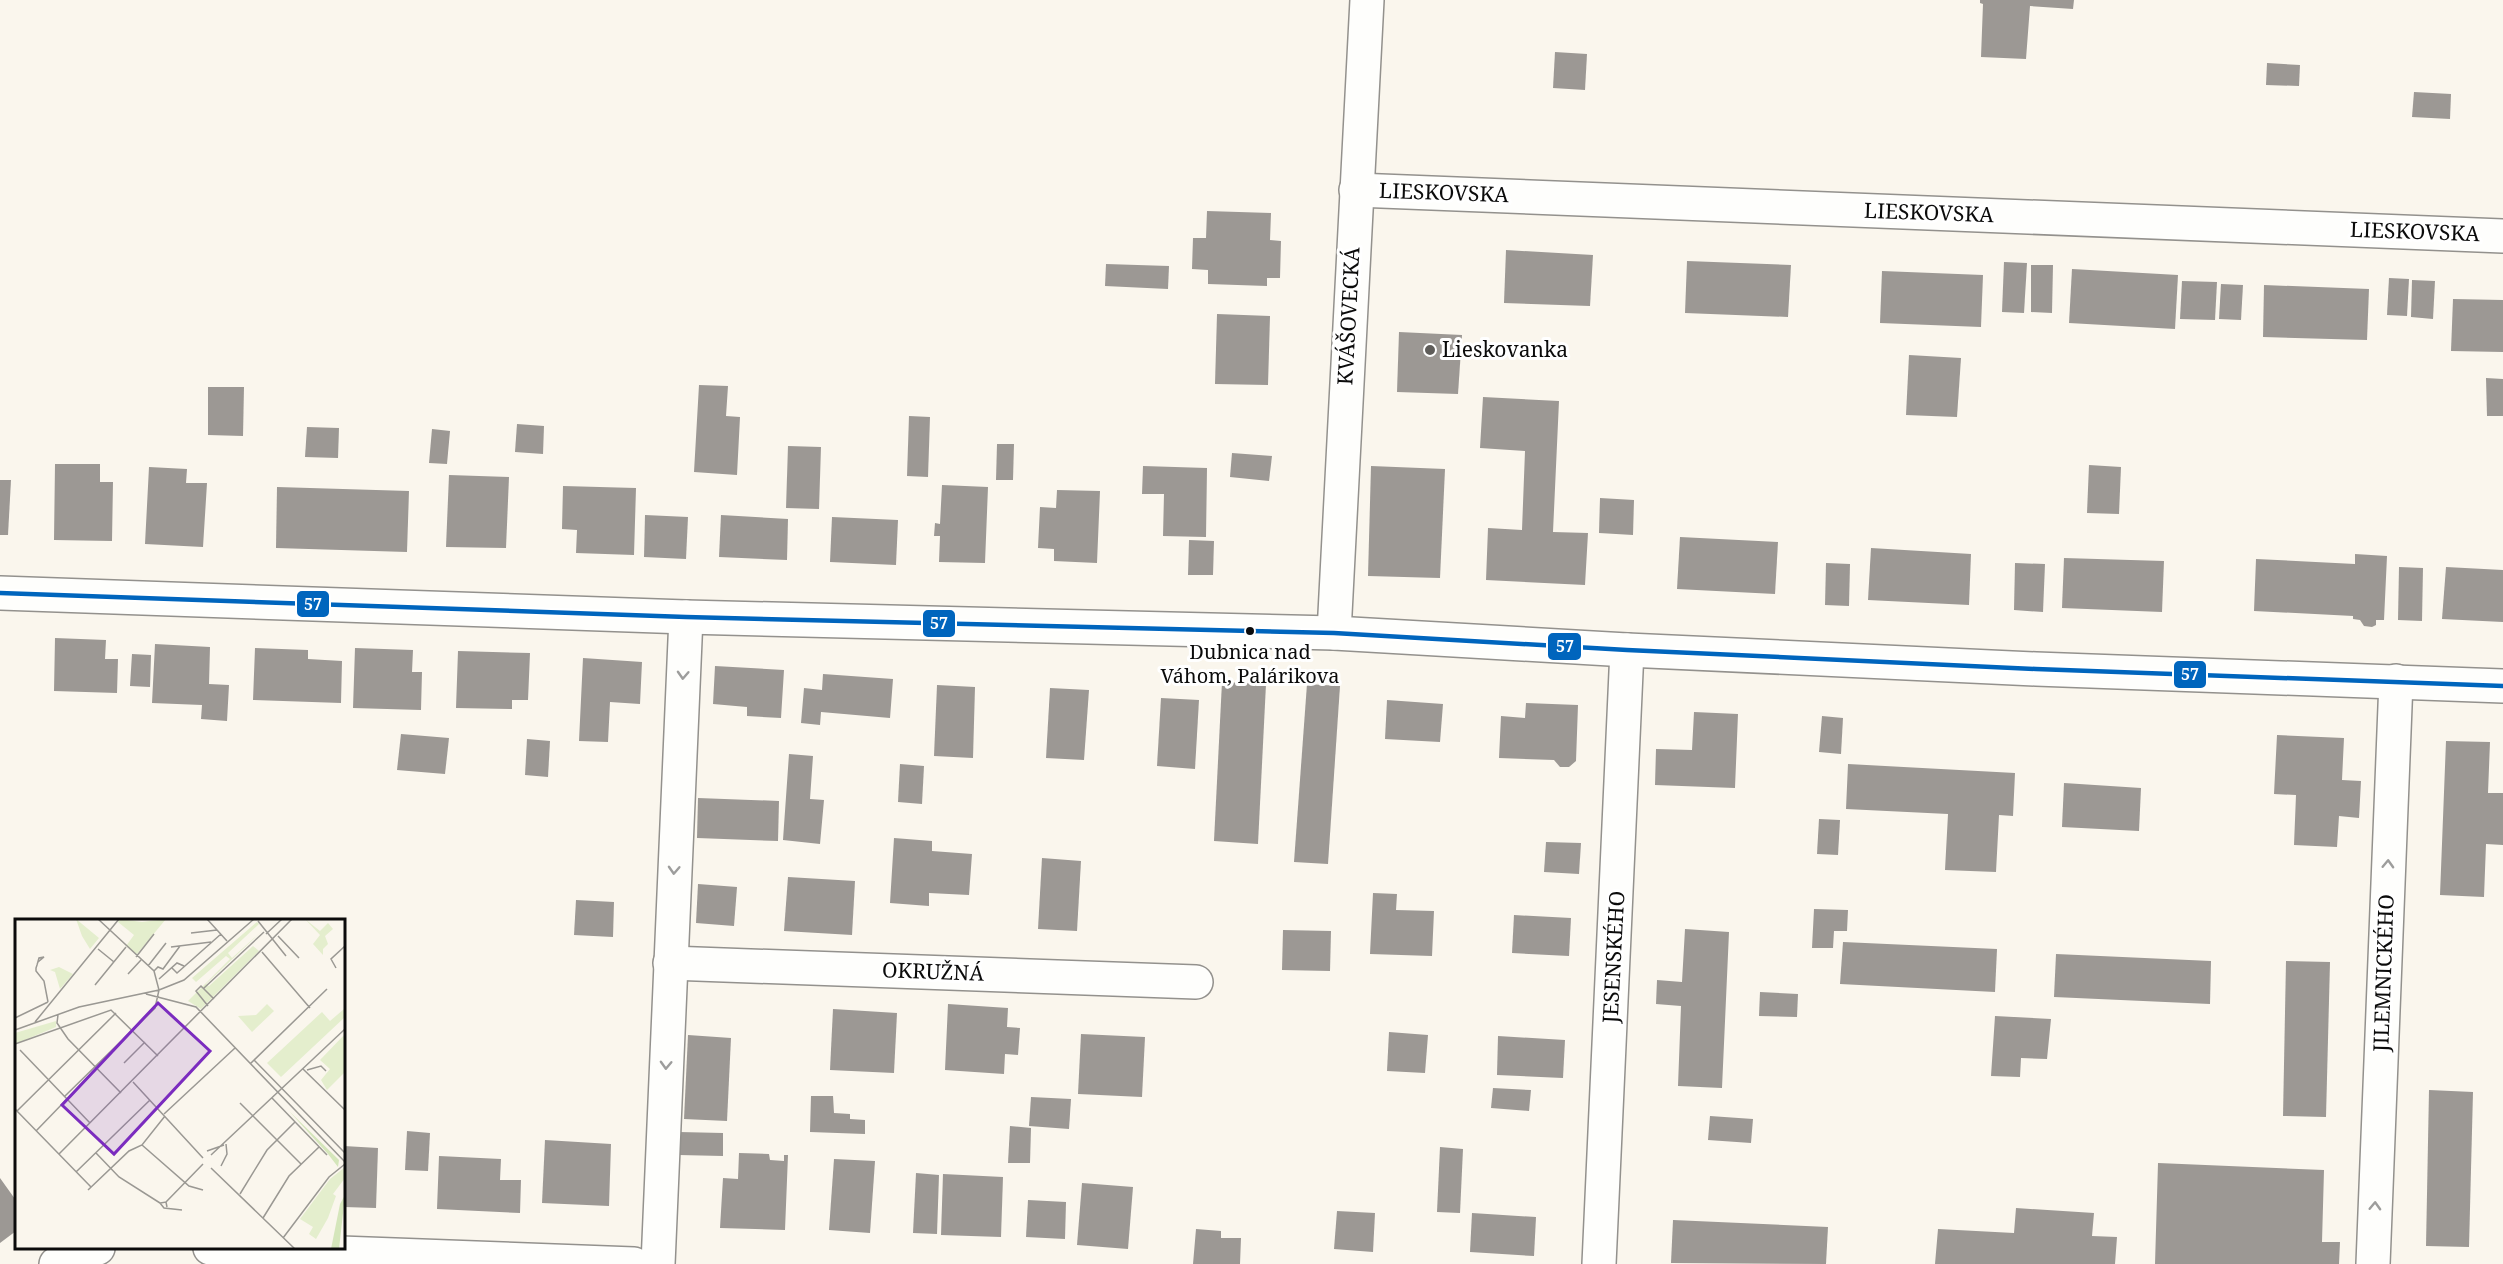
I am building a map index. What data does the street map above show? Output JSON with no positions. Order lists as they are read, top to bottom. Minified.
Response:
{"streets":{"street":["LIESKOVSKA","KVÁŠOVECKÁ","JESENSKÉHO","OKRUŽNÁ","JILEMNICKÉHO"]},"crossings":[["LIESKOVSKA","KVÁŠOVECKÁ"]],"one_way":["JILEMNICKÉHO"],"places":["Lieskovanka","Dubnica nad Váhom, Palárikova"],"lines":["transit line 57"]}
